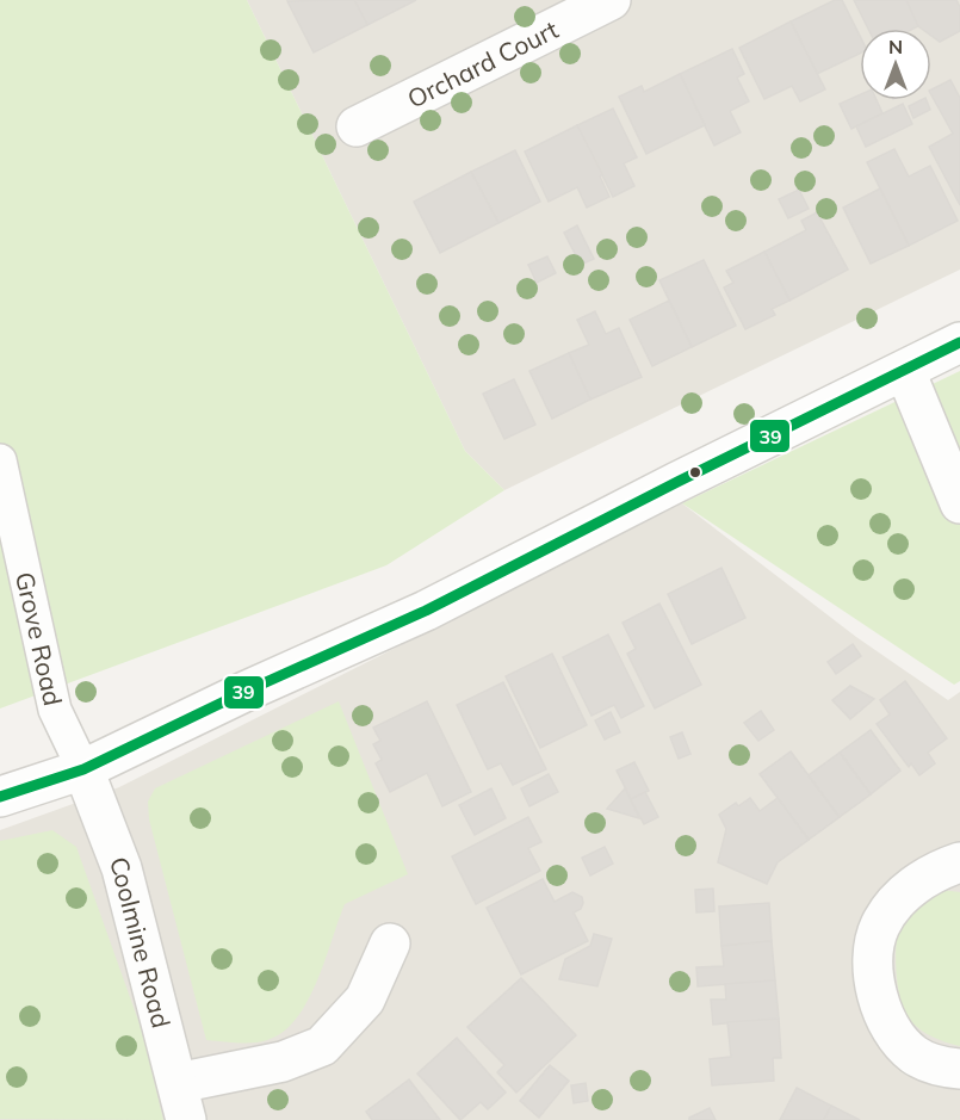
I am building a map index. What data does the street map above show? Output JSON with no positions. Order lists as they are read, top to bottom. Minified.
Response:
{"streets":{"street":["Orchard Court","Grove Road","Coolmine Road"]},"crossings":[["Grove Road","Coolmine Road"]],"lines":["transit line 39"],"north":"top"}
